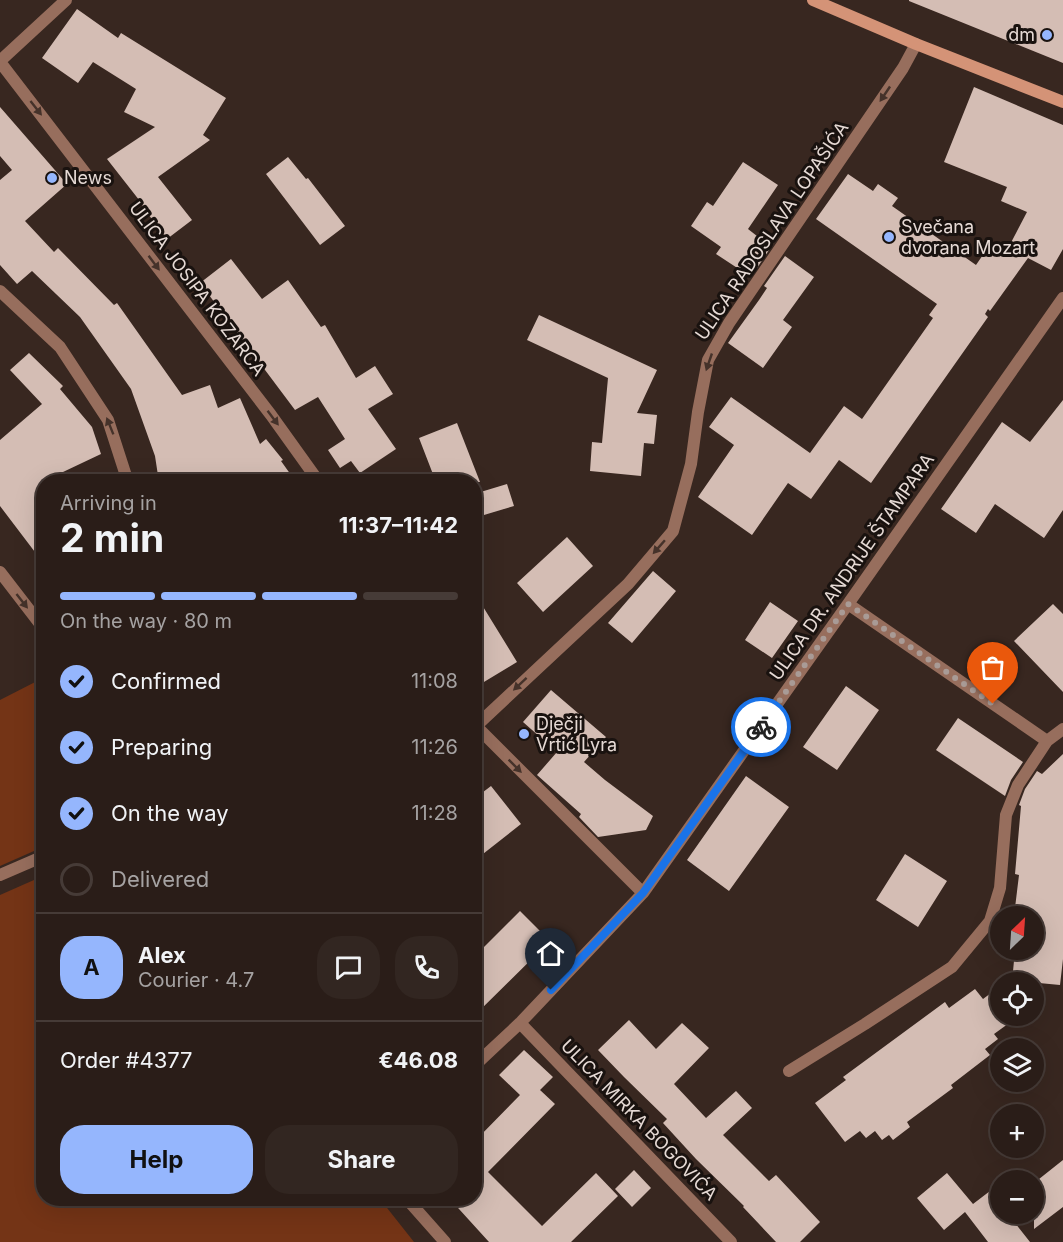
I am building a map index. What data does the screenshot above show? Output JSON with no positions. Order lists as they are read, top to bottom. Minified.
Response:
{"streets":{"street":["ULICA RADOSLAVA LOPAŠIĆA","ULICA JOSIPA KOZARCA","ULICA DR. ANDRIJE ŠTAMPARA","ULICA MIRKA BOGOVIĆA"]},"crossings":[["ULICA DR. ANDRIJE ŠTAMPARA","ULICA MIRKA BOGOVIĆA"]],"one_way":["ULICA RADOSLAVA LOPAŠIĆA","ULICA JOSIPA KOZARCA"],"places":["dm","News","Svečana dvorana Mozart","Dječji Vrtić Lyra"],"north":"top right","page":{"heading":["2 min","Arriving in","11:37–11:42"],"panel":["Alex","Courier · 4.7","Order #4377","€46.08"],"bar":"On the way · 80 m","list":[["Confirmed","11:08"],["Preparing","11:26"],["On the way","11:28"],"Delivered"],"map_buttons":["+","−"],"round":"A","buttons":["Help","Share"]}}
